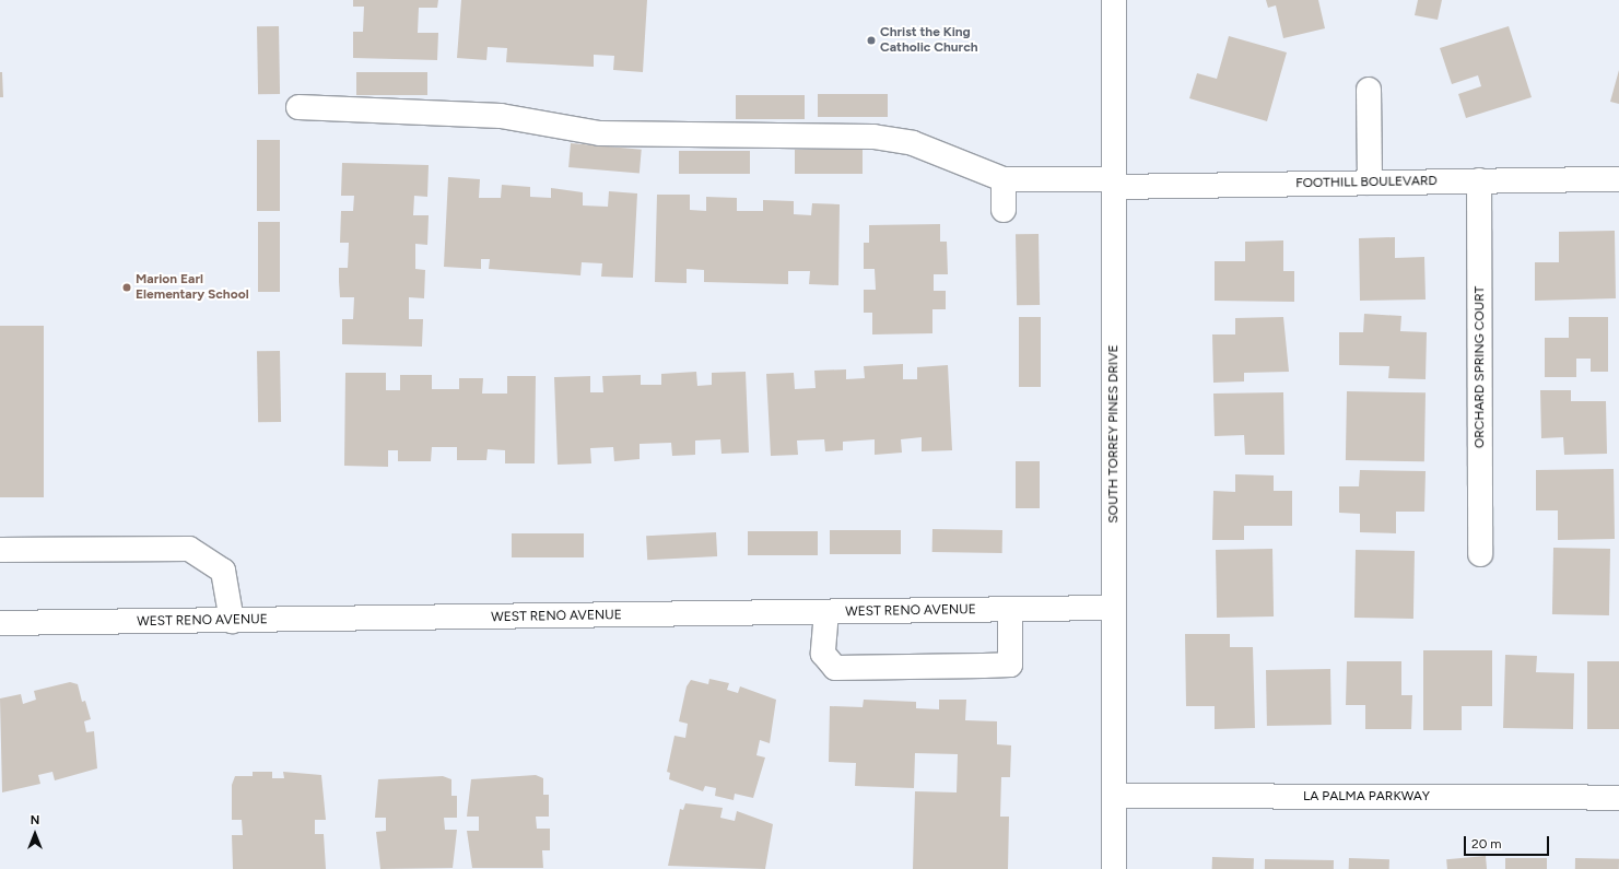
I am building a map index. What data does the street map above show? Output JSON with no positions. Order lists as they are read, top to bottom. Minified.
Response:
{"streets":{"street":["FOOTHILL BOULEVARD","ORCHARD SPRING COURT","SOUTH TORREY PINES DRIVE","WEST RENO AVENUE","LA PALMA PARKWAY"]},"crossings":[["FOOTHILL BOULEVARD","ORCHARD SPRING COURT"],["FOOTHILL BOULEVARD","SOUTH TORREY PINES DRIVE"],["SOUTH TORREY PINES DRIVE","WEST RENO AVENUE"],["SOUTH TORREY PINES DRIVE","LA PALMA PARKWAY"]],"places":["Christ the King Catholic Church","Marion Earl Elementary School"],"scale_bar":"20 m","north":"top"}
